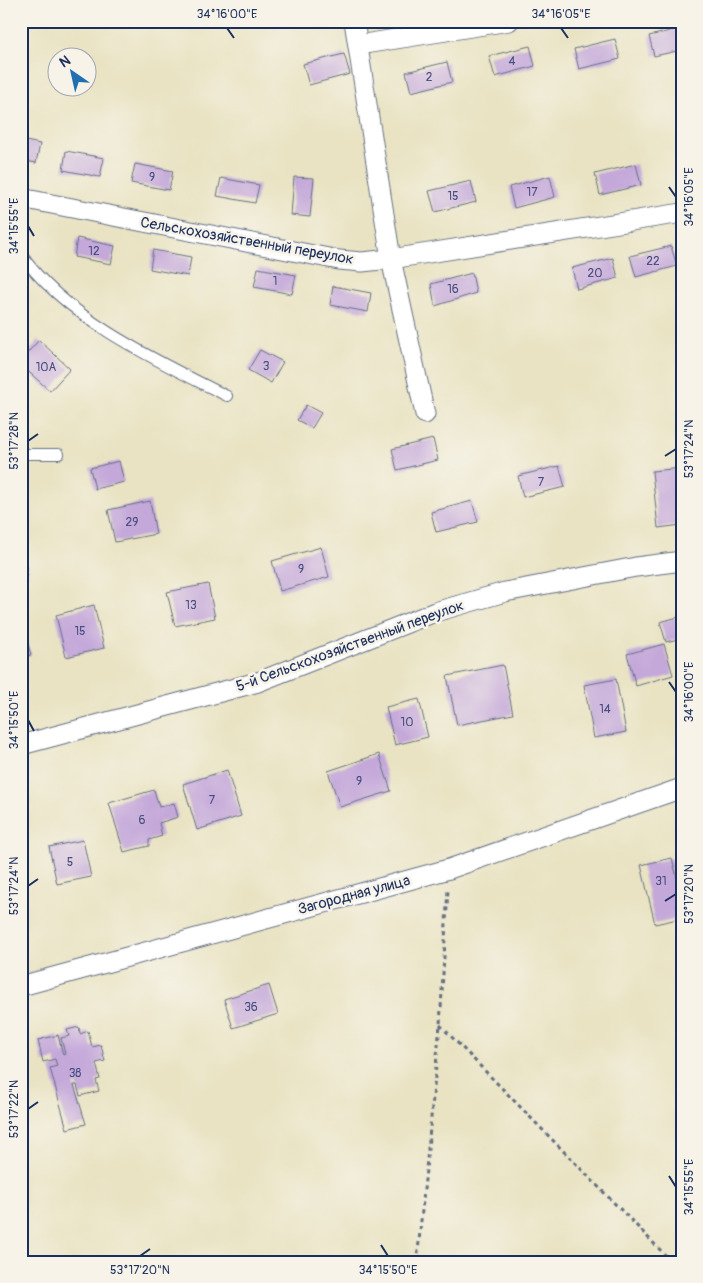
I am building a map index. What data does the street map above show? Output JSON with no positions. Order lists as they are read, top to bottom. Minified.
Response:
{"streets":{"street":["Сельскохозяйственный переулок","5-й Сельскохозяйственный переулок","Загородная улица"]},"house_numbers":["4","2","9","17","15","12","22","20","1","16","3","10А","7","29","9","13","15","14","10","9","7","6","5","31","36","38"],"north":"top left","coordinates":["34°16'00\"E","34°16'05\"E","34°15'55\"E","53°17'28\"N","53°17'24\"N","34°15'50\"E","53°17'20\"N","53°17'22\"N"]}
